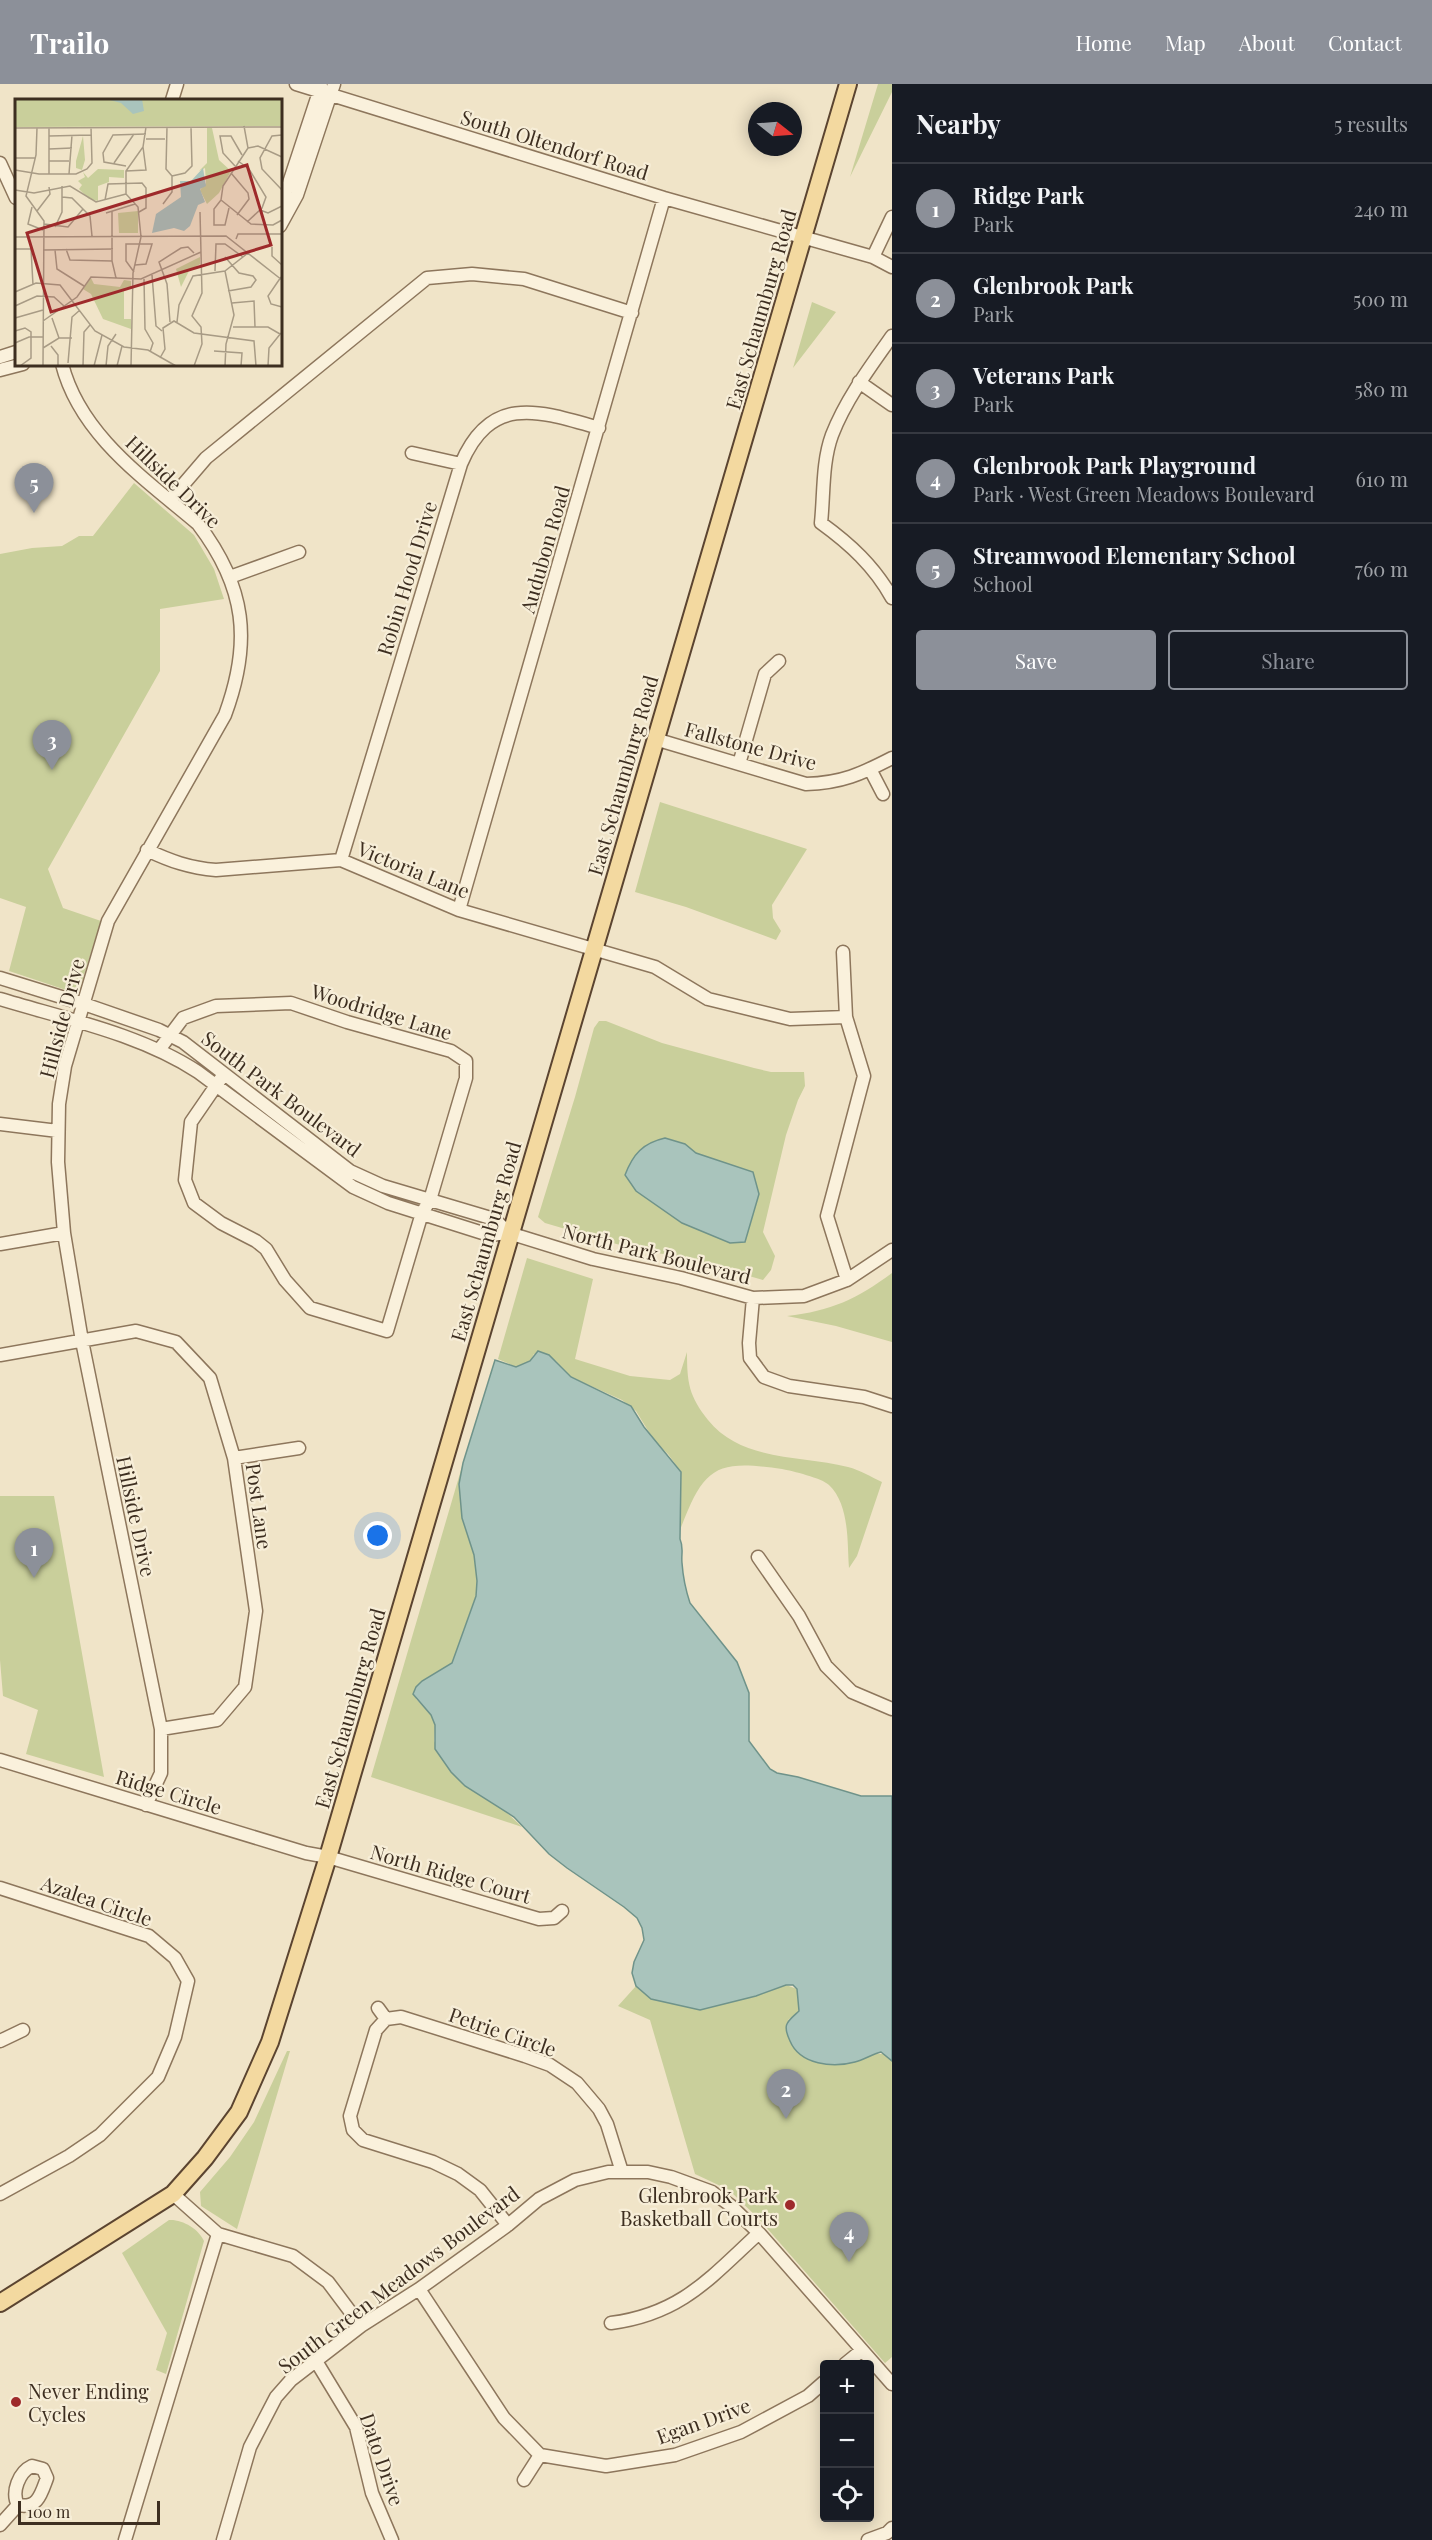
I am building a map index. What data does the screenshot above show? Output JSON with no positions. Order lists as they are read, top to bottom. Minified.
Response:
{"streets":{"main road":["East Schaumburg Road"],"street":["South Oltendorf Road","Hillside Drive","Audubon Road","Robin Hood Drive","Fallstone Drive","Victoria Lane","Woodridge Lane","South Park Boulevard","North Park Boulevard","Post Lane","Ridge Circle","North Ridge Court","Azalea Circle","Petrie Circle","South Green Meadows Boulevard","Egan Drive","Dato Drive"]},"crossings":[["South Oltendorf Road","East Schaumburg Road"],["South Oltendorf Road","Audubon Road"],["East Schaumburg Road","Fallstone Drive"],["East Schaumburg Road","Victoria Lane"],["East Schaumburg Road","South Park Boulevard"],["East Schaumburg Road","North Park Boulevard"],["East Schaumburg Road","Ridge Circle"],["East Schaumburg Road","North Ridge Court"],["Hillside Drive","Victoria Lane"],["Hillside Drive","South Park Boulevard"],["Hillside Drive","Post Lane"],["Hillside Drive","Ridge Circle"],["Audubon Road","Robin Hood Drive"],["Audubon Road","Victoria Lane"],["Robin Hood Drive","Victoria Lane"],["Woodridge Lane","South Park Boulevard"],["South Park Boulevard","North Park Boulevard"],["Ridge Circle","North Ridge Court"],["Petrie Circle","South Green Meadows Boulevard"],["South Green Meadows Boulevard","Dato Drive"]],"places":["Glenbrook Park Basketball Courts","Never Ending Cycles"],"scale_bar":"100 m","north":"right","page":{"header":"Trailo","nav":["Home","Map","About","Contact"],"heading":["Nearby","5 results"],"list":[{"mark":"1","name":"Ridge Park","note":"Park","value":"240 m"},{"mark":"2","name":"Glenbrook Park","note":"Park","value":"500 m"},{"mark":"3","name":"Veterans Park","note":"Park","value":"580 m"},{"mark":"4","name":"Glenbrook Park Playground","note":"Park · West Green Meadows Boulevard","value":"610 m"},{"mark":"5","name":"Streamwood Elementary School","note":"School","value":"760 m"}],"pins":["5","3","1","2","4"],"buttons":["Save","Share"],"map_buttons":["+","−"],"scale":"100 m"}}
